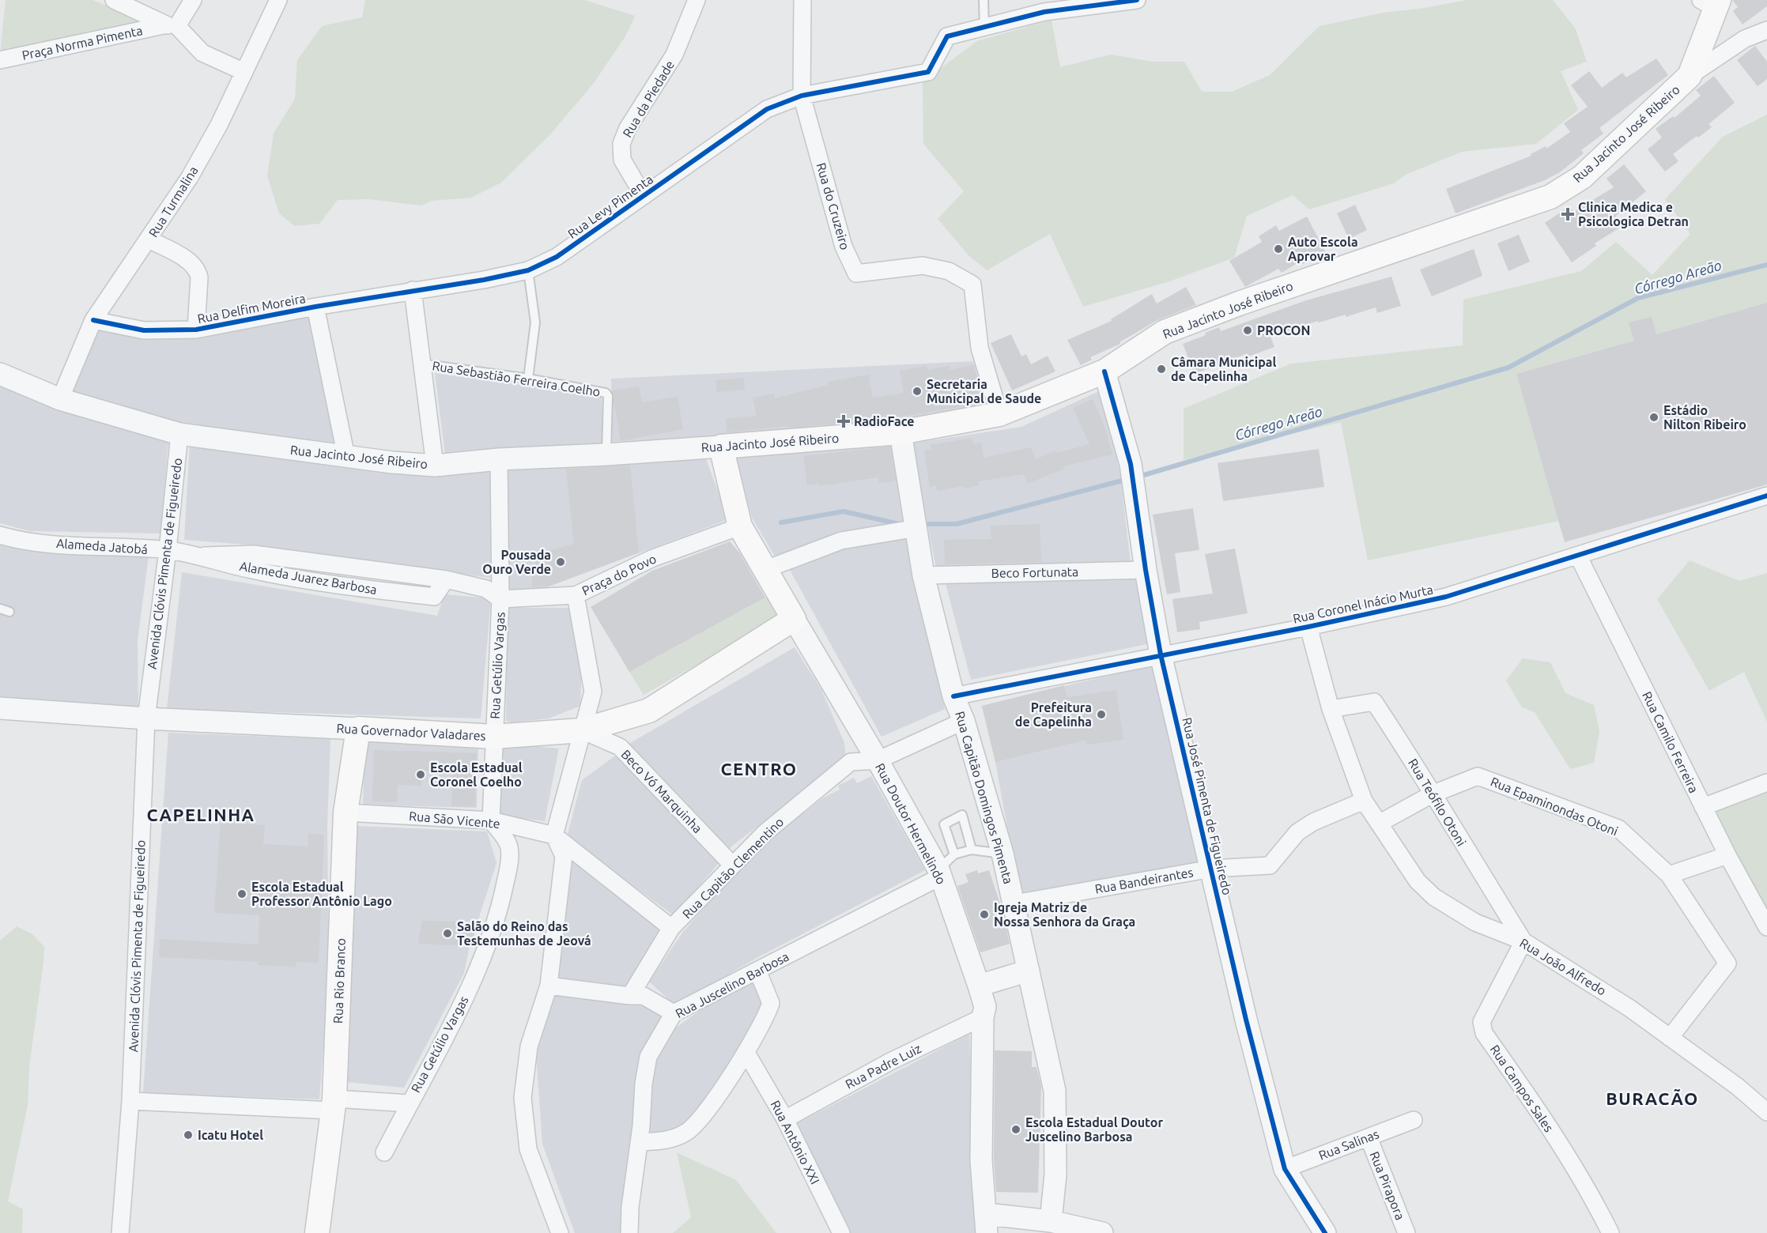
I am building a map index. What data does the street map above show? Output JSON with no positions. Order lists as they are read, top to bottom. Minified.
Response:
{"streets":{"main road":["Rua Jacinto José Ribeiro","Rua Governador Valadares","Rua Doutor Hermelindo","Rua Rio Branco"],"street":["Praça Norma Pimenta","Rua da Piedade","Rua Turmalina","Rua Levy Pimenta","Rua do Cruzeiro","Rua Delfim Moreira","Alameda Jatobá","Avenida Clóvis Pimenta de Figueiredo","Beco Fortunata","Praça do Povo","Alameda Juarez Barbosa","Rua Coronel Inácio Murta","Rua Getúlio Vargas","Rua Camilo Ferreira","Beco Vó Marquinha","Rua Capitão Domingos Pimenta","Rua Teófilo Otoni","Rua José Pimenta de Figueiredo","Rua Epaminondas Otoni","Rua São Vicente","Rua Capitão Clementino","Rua Bandeirantes","Rua João Alfredo","Rua Juscelino Barbosa","Rua Padre Luiz","Rua Campos Sales","Rua Antônio XXI","Rua Salinas","Rua Pirapora"],"lane":["Rua Sebastião Ferreira Coelho"]},"crossings":[["Rua da Piedade","Rua Levy Pimenta"],["Rua Jacinto José Ribeiro","Rua Turmalina"],["Rua Jacinto José Ribeiro","Rua do Cruzeiro"],["Rua Jacinto José Ribeiro","Rua Sebastião Ferreira Coelho"],["Rua Jacinto José Ribeiro","Avenida Clóvis Pimenta de Figueiredo"],["Rua Jacinto José Ribeiro","Rua Getúlio Vargas"],["Rua Jacinto José Ribeiro","Rua Capitão Domingos Pimenta"],["Rua Jacinto José Ribeiro","Rua José Pimenta de Figueiredo"],["Rua Jacinto José Ribeiro","Rua Doutor Hermelindo"],["Rua Turmalina","Rua Delfim Moreira"],["Rua Levy Pimenta","Rua do Cruzeiro"],["Rua Levy Pimenta","Rua Delfim Moreira"],["Alameda Jatobá","Avenida Clóvis Pimenta de Figueiredo"],["Alameda Jatobá","Alameda Juarez Barbosa"],["Avenida Clóvis Pimenta de Figueiredo","Rua Governador Valadares"],["Beco Fortunata","Rua Capitão Domingos Pimenta"],["Beco Fortunata","Rua José Pimenta de Figueiredo"],["Praça do Povo","Rua Governador Valadares"],["Praça do Povo","Beco Vó Marquinha"],["Praça do Povo","Rua São Vicente"],["Praça do Povo","Rua Doutor Hermelindo"],["Alameda Juarez Barbosa","Rua Getúlio Vargas"],["Rua Coronel Inácio Murta","Rua Camilo Ferreira"],["Rua Coronel Inácio Murta","Rua Capitão Domingos Pimenta"],["Rua Coronel Inácio Murta","Rua José Pimenta de Figueiredo"],["Rua Coronel Inácio Murta","Rua João Alfredo"],["Rua Getúlio Vargas","Rua Governador Valadares"],["Rua Getúlio Vargas","Rua São Vicente"],["Rua Governador Valadares","Beco Vó Marquinha"],["Rua Governador Valadares","Rua Doutor Hermelindo"],["Rua Governador Valadares","Rua Rio Branco"],["Beco Vó Marquinha","Rua Capitão Clementino"],["Rua Capitão Domingos Pimenta","Rua Capitão Clementino"],["Rua Capitão Domingos Pimenta","Rua Bandeirantes"],["Rua Teófilo Otoni","Rua Epaminondas Otoni"],["Rua Teófilo Otoni","Rua João Alfredo"],["Rua Teófilo Otoni","Rua Campos Sales"],["Rua José Pimenta de Figueiredo","Rua Bandeirantes"],["Rua José Pimenta de Figueiredo","Rua Salinas"],["Rua Epaminondas Otoni","Rua João Alfredo"],["Rua São Vicente","Rua Capitão Clementino"],["Rua São Vicente","Rua Rio Branco"],["Rua Doutor Hermelindo","Rua Capitão Clementino"],["Rua Doutor Hermelindo","Rua Juscelino Barbosa"],["Rua Doutor Hermelindo","Rua Padre Luiz"],["Rua Bandeirantes","Rua João Alfredo"],["Rua João Alfredo","Rua Campos Sales"],["Rua Padre Luiz","Rua Antônio XXI"],["Rua Salinas","Rua Pirapora"]],"districts":["CENTRO","CAPELINHA","BURACÃO"],"water":["Córrego Areão"],"places":{"health":["Clinica Medica e Psicologica Detran","RadioFace"],"other":["Auto Escola Aprovar","PROCON","Câmara Municipal de Capelinha","Secretaria Municipal de Saude","Estádio Nilton Ribeiro","Pousada Ouro Verde","Prefeitura de Capelinha","Escola Estadual Coronel Coelho","Escola Estadual Professor Antônio Lago","Igreja Matriz de Nossa Senhora da Graça","Salão do Reino das Testemunhas de Jeová","Escola Estadual Doutor Juscelino Barbosa","Icatu Hotel"]}}
